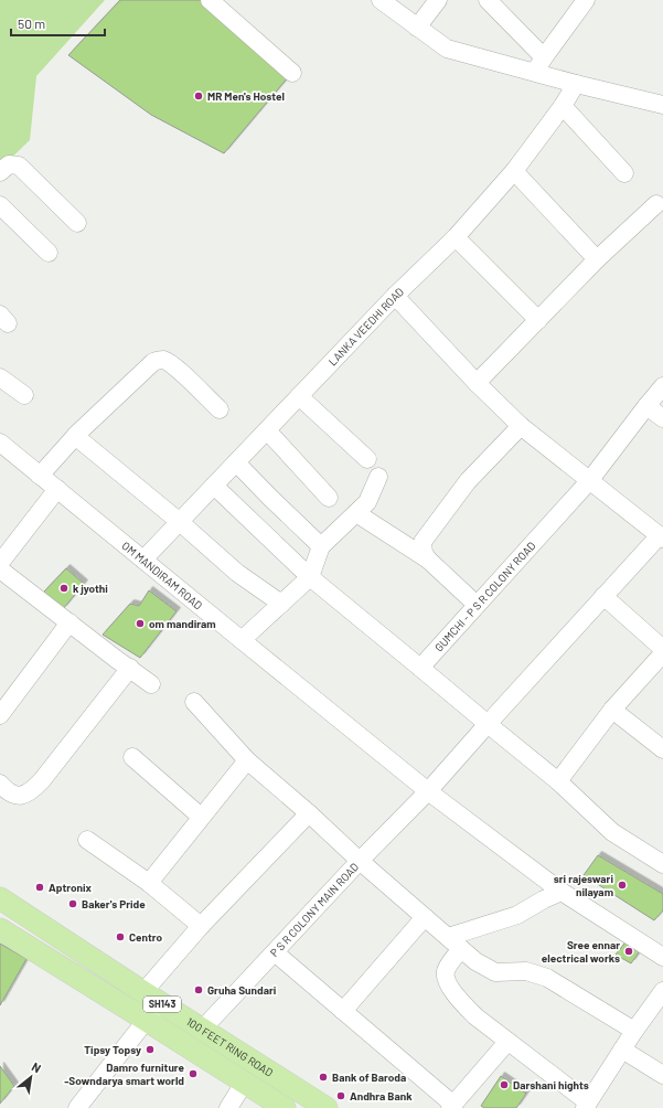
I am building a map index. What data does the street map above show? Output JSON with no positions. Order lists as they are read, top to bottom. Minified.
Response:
{"streets":{"main road":["SH143","100 FEET RING ROAD"],"street":["LANKA VEEDHI ROAD","OM MANDIRAM ROAD","GUMCHI - P S R COLONY ROAD","P S R COLONY MAIN ROAD"]},"crossings":[["LANKA VEEDHI ROAD","OM MANDIRAM ROAD"],["OM MANDIRAM ROAD","P S R COLONY MAIN ROAD"],["P S R COLONY MAIN ROAD","100 FEET RING ROAD"]],"places":["MR Men's Hostel","k jyothi","om mandiram","sri rajeswari nilayam","Aptronix","Baker's Pride","Centro","Sree ennar electrical works","Gruha Sundari","Tipsy Topsy","Damro furniture -Sowndarya smart world","Bank of Baroda","Darshani hights","Andhra Bank"],"scale_bar":"50 m","north":"top right"}
